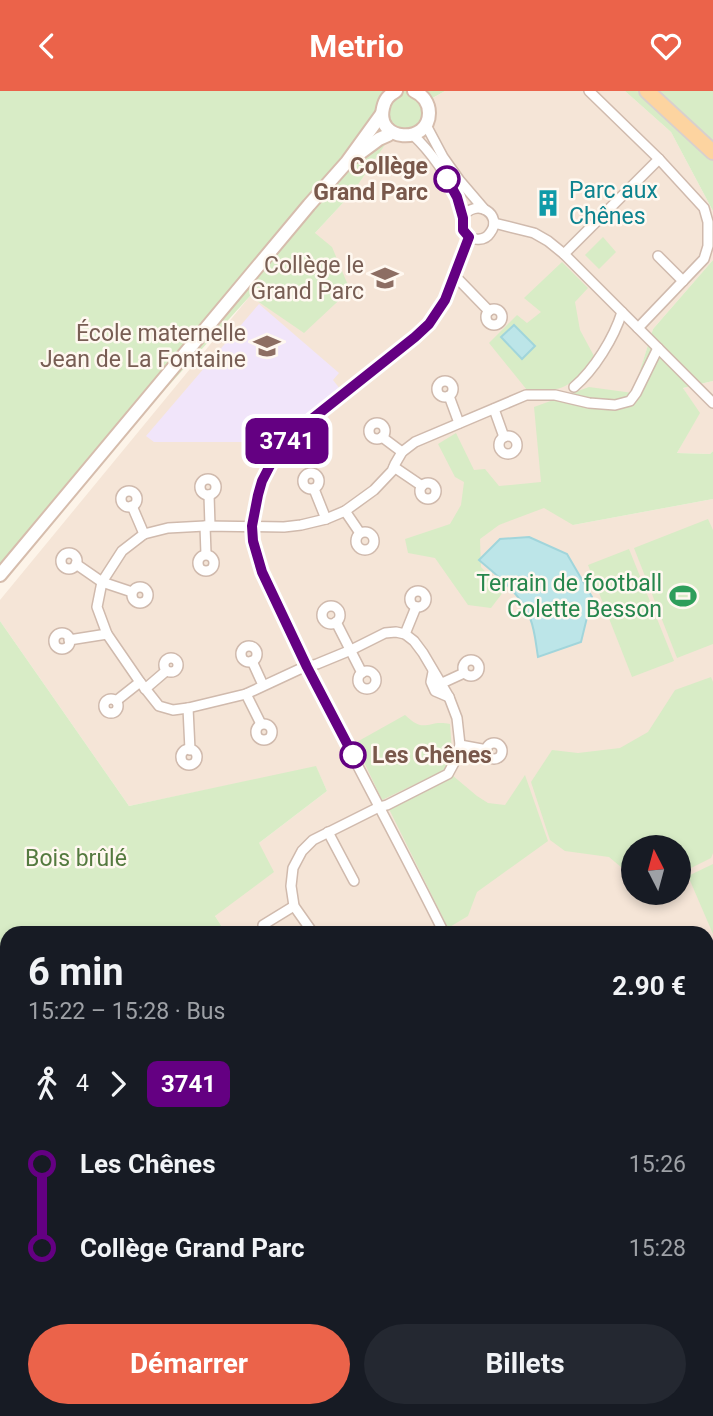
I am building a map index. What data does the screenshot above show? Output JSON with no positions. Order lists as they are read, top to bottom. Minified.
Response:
{"parks":["Bois brûlé"],"places":{"other":["Collège Grand Parc","Les Chênes"],"building":["Parc aux Chênes"],"school or university":["Collège le Grand Parc","École maternelle Jean de La Fontaine"],"sports":["Terrain de football Colette Besson"]},"lines":["bus line 3741"],"north":"top","page":{"header":"Metrio","on_map":"3741","heading":["6 min","15:22 – 15:28 · Bus","2.90 €"],"legs":["4","3741"],"list":[{"name":"Les Chênes","value":"15:26"},{"name":"Collège Grand Parc","value":"15:28"}],"buttons":["Démarrer","Billets"]}}
